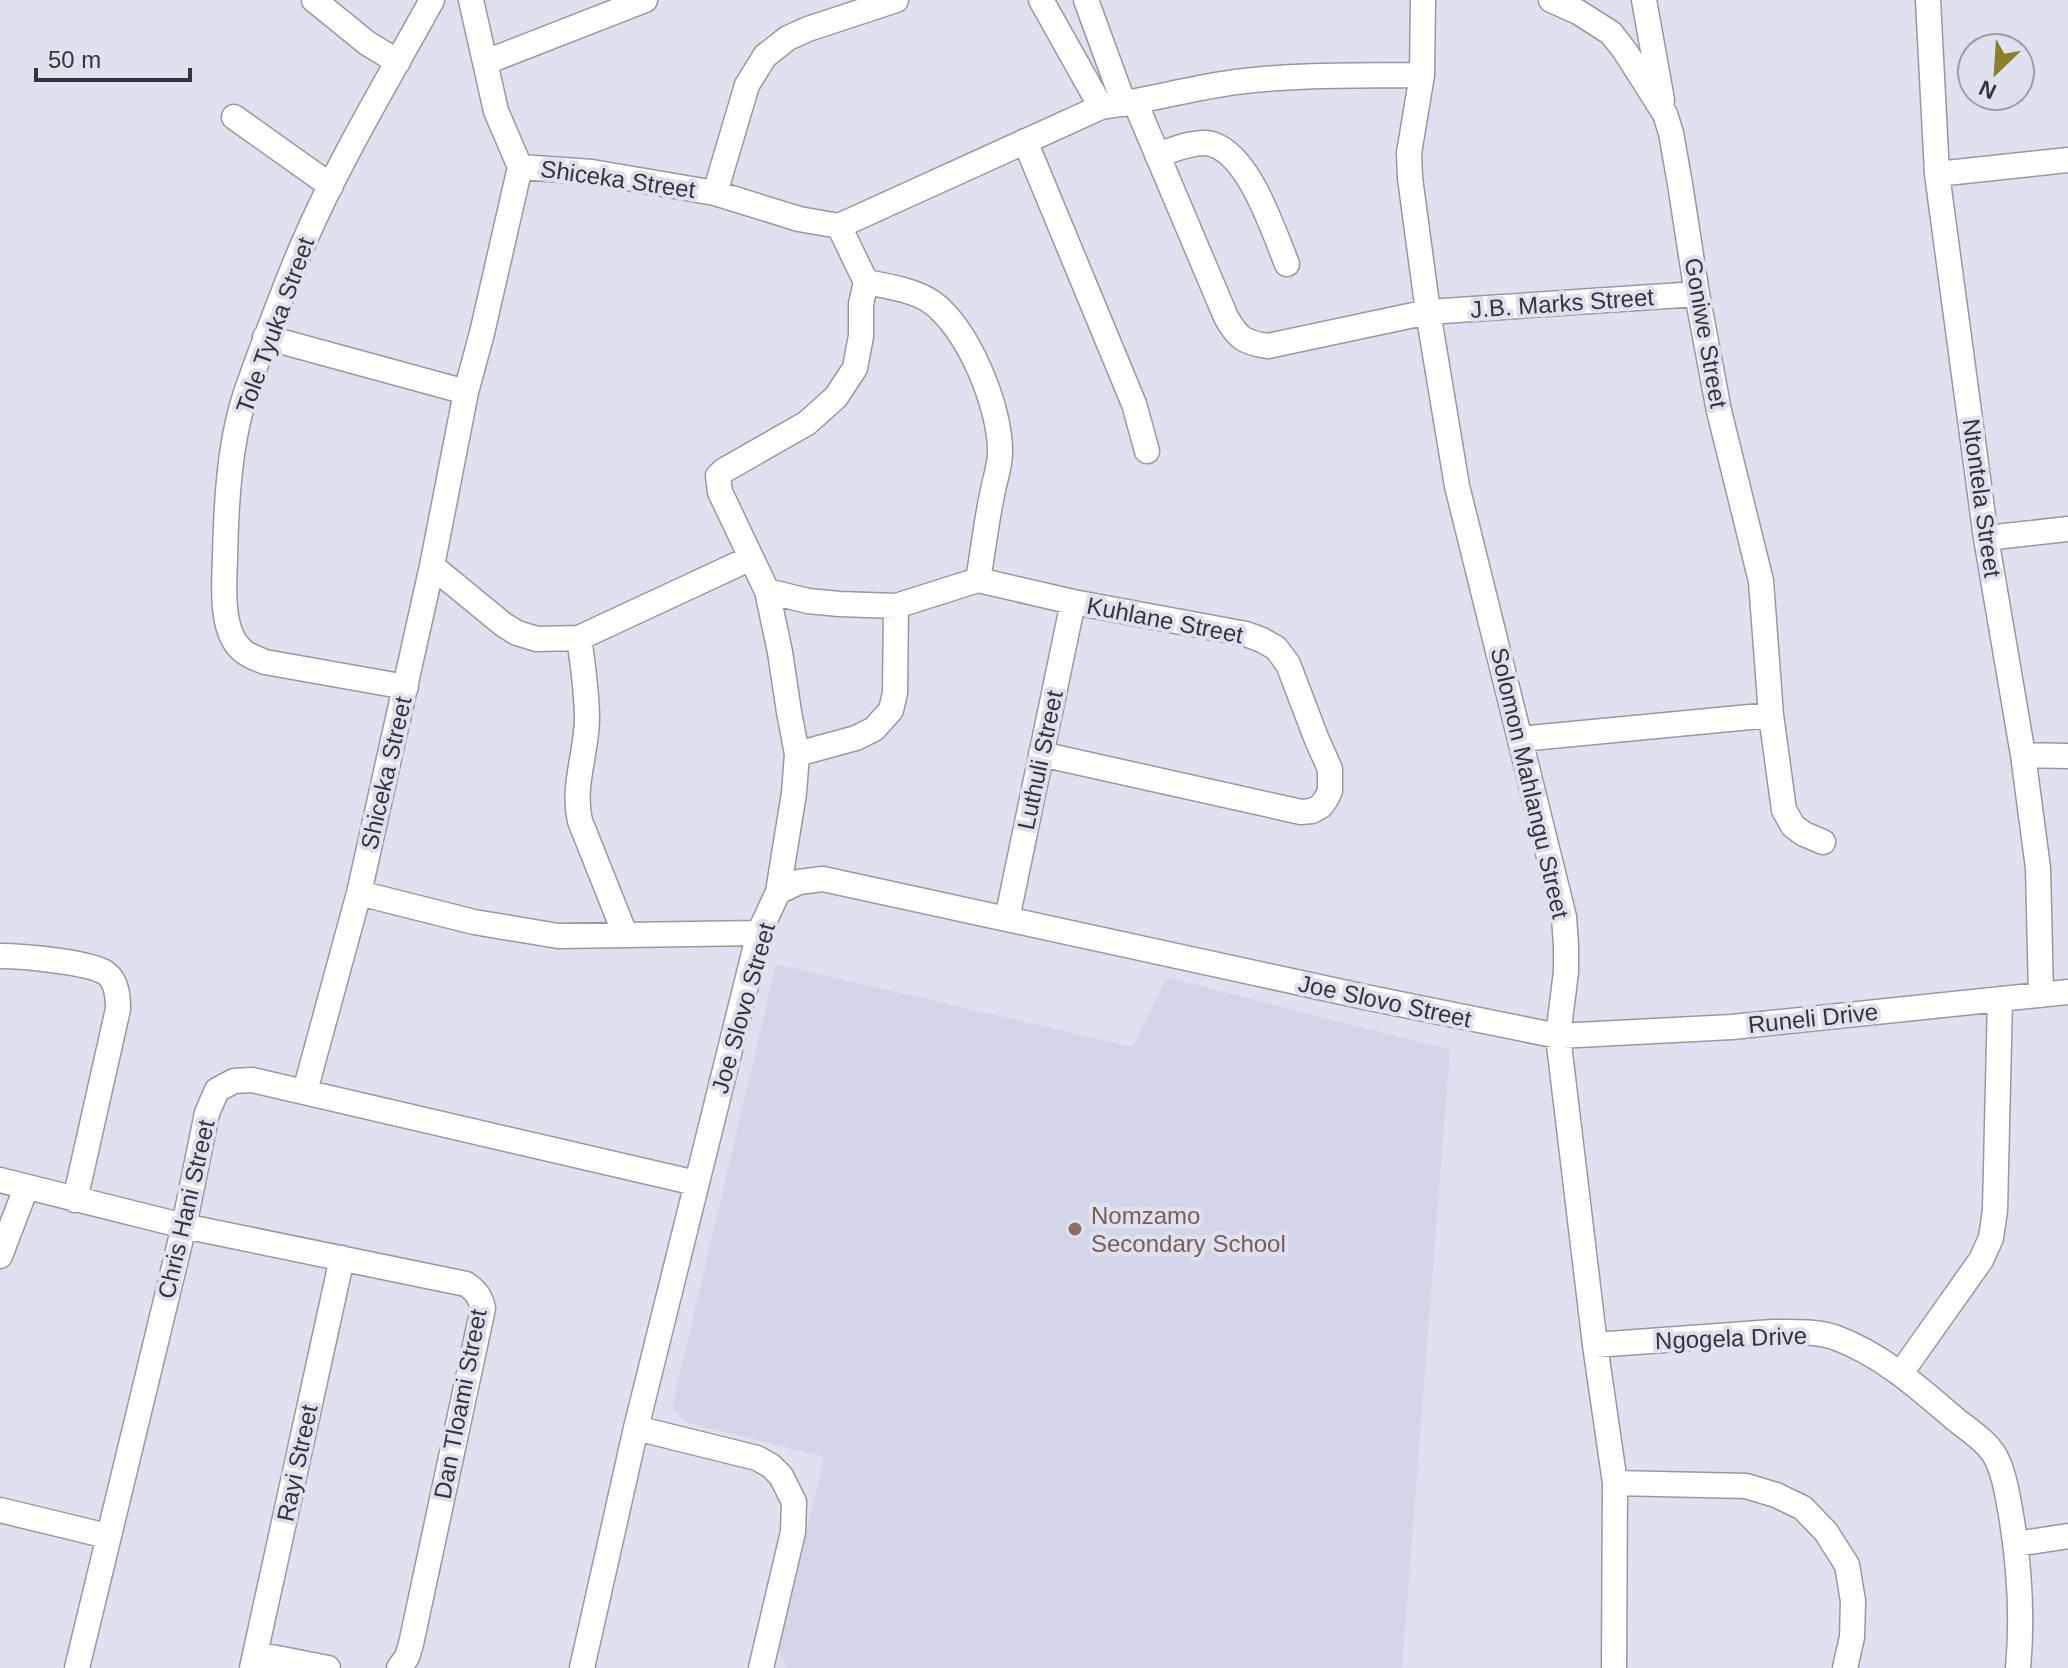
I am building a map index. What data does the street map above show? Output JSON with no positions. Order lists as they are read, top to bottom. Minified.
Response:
{"streets":{"street":["Shiceka Street","J.B. Marks Street","Tole Tyuka Street","Goniwe Street","Ntontela Street","Kuhlane Street","Luthuli Street","Solomon Mahlangu Street","Joe Slovo Street","Runeli Drive","Chris Hani Street","Ngogela Drive","Dan Tloami Street","Rayi Street"]},"crossings":[["Shiceka Street","Tole Tyuka Street"],["Shiceka Street","Chris Hani Street"],["J.B. Marks Street","Goniwe Street"],["J.B. Marks Street","Solomon Mahlangu Street"],["Ntontela Street","Runeli Drive"],["Kuhlane Street","Luthuli Street"],["Luthuli Street","Joe Slovo Street"],["Solomon Mahlangu Street","Joe Slovo Street"],["Solomon Mahlangu Street","Runeli Drive"],["Solomon Mahlangu Street","Ngogela Drive"],["Joe Slovo Street","Runeli Drive"],["Joe Slovo Street","Chris Hani Street"],["Chris Hani Street","Dan Tloami Street"],["Dan Tloami Street","Rayi Street"]],"places":["Nomzamo Secondary School"],"scale_bar":"50 m","north":"bottom left"}
